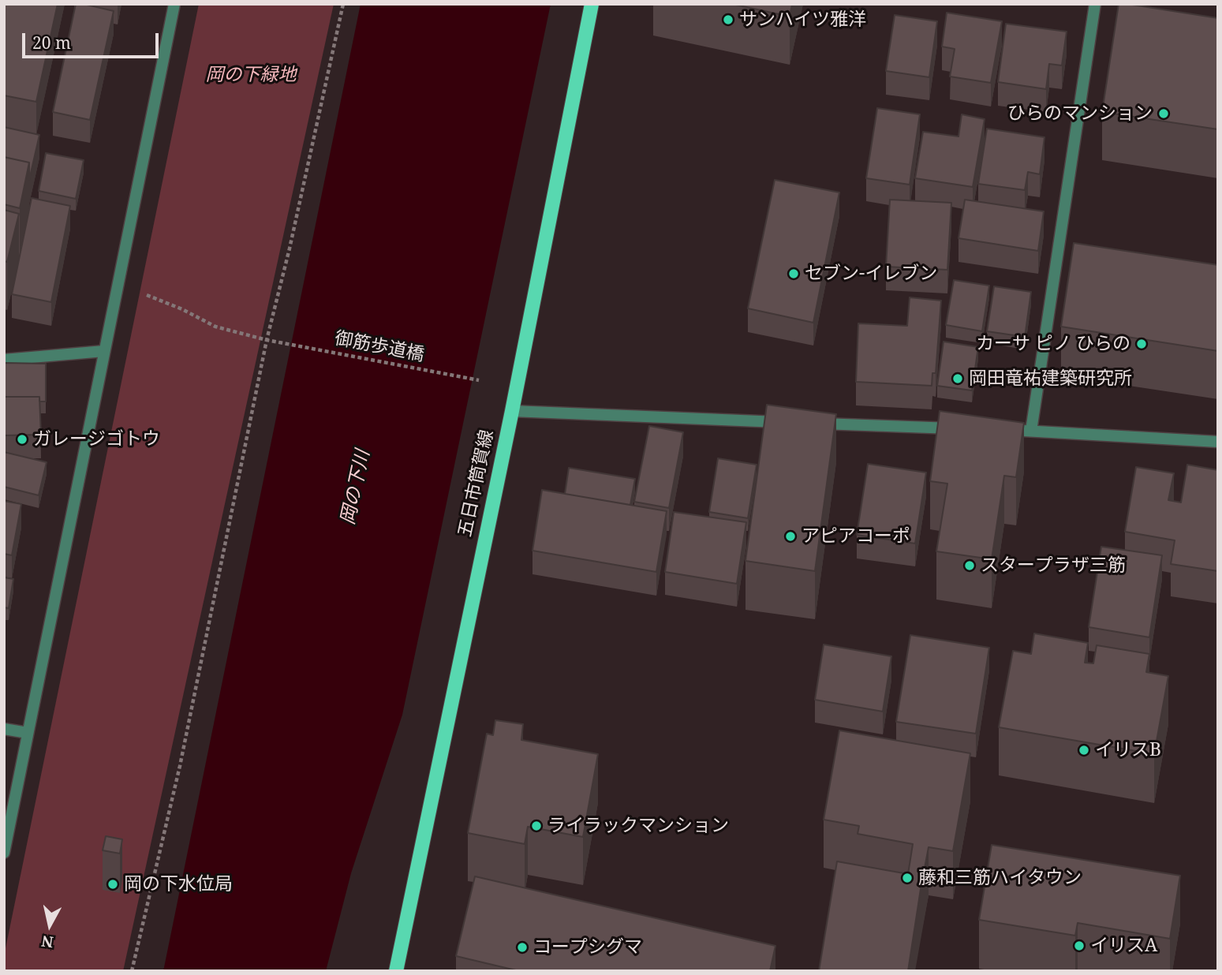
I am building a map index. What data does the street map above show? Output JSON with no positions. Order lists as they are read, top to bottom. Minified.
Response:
{"streets":{"main road":["五日市筒賀線"],"path":["御筋歩道橋"]},"water":["岡の下川"],"parks":["岡の下緑地"],"places":["サンハイツ雅洋","ひらのマンション","セブン-イレブン","カーサ ピノ ひらの","岡田竜祐建築研究所","ガレージゴトウ","アピアコーポ","スタープラザ三筋","イリスB","ライラックマンション","藤和三筋ハイタウン","岡の下水位局","イリスA","コープシグマ"],"scale_bar":"20 m","north":"bottom"}
